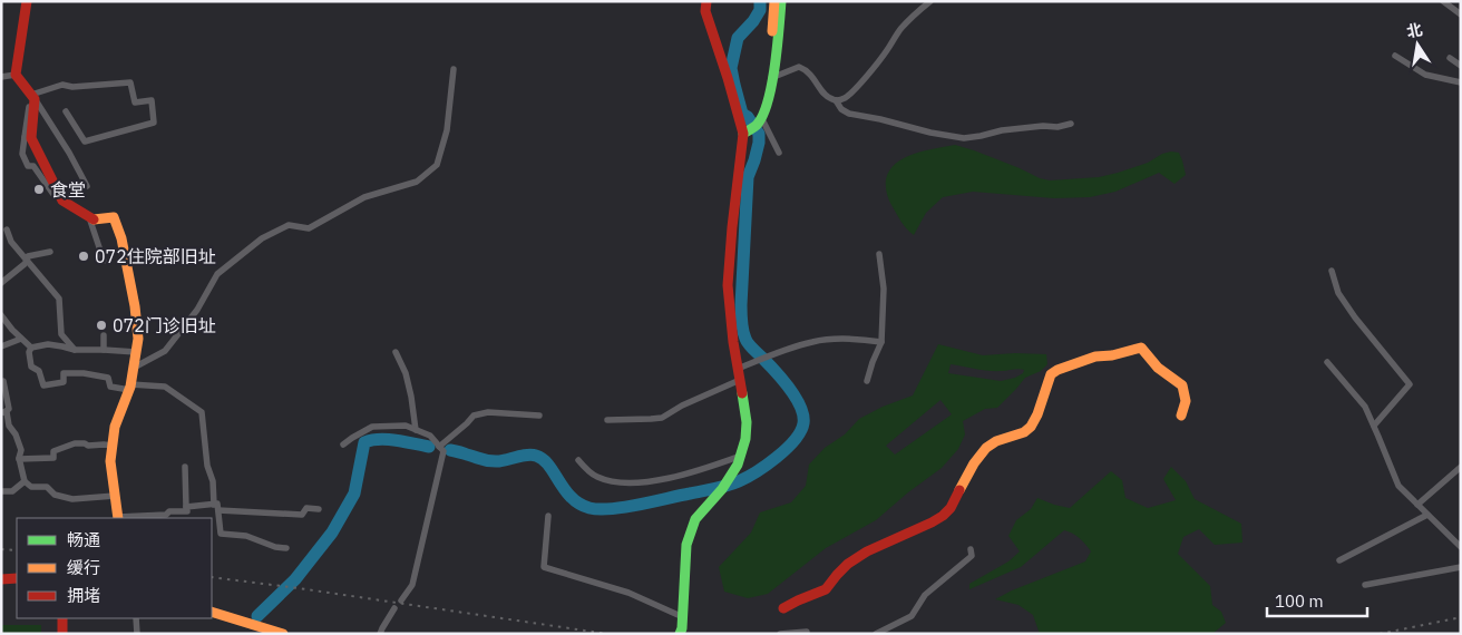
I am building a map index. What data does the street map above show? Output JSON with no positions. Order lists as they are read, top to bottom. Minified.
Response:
{"places":["食堂","072住院部旧址","072门诊旧址"],"legend":["畅通","缓行","拥堵"],"scale_bar":"100 m","north":"top"}
